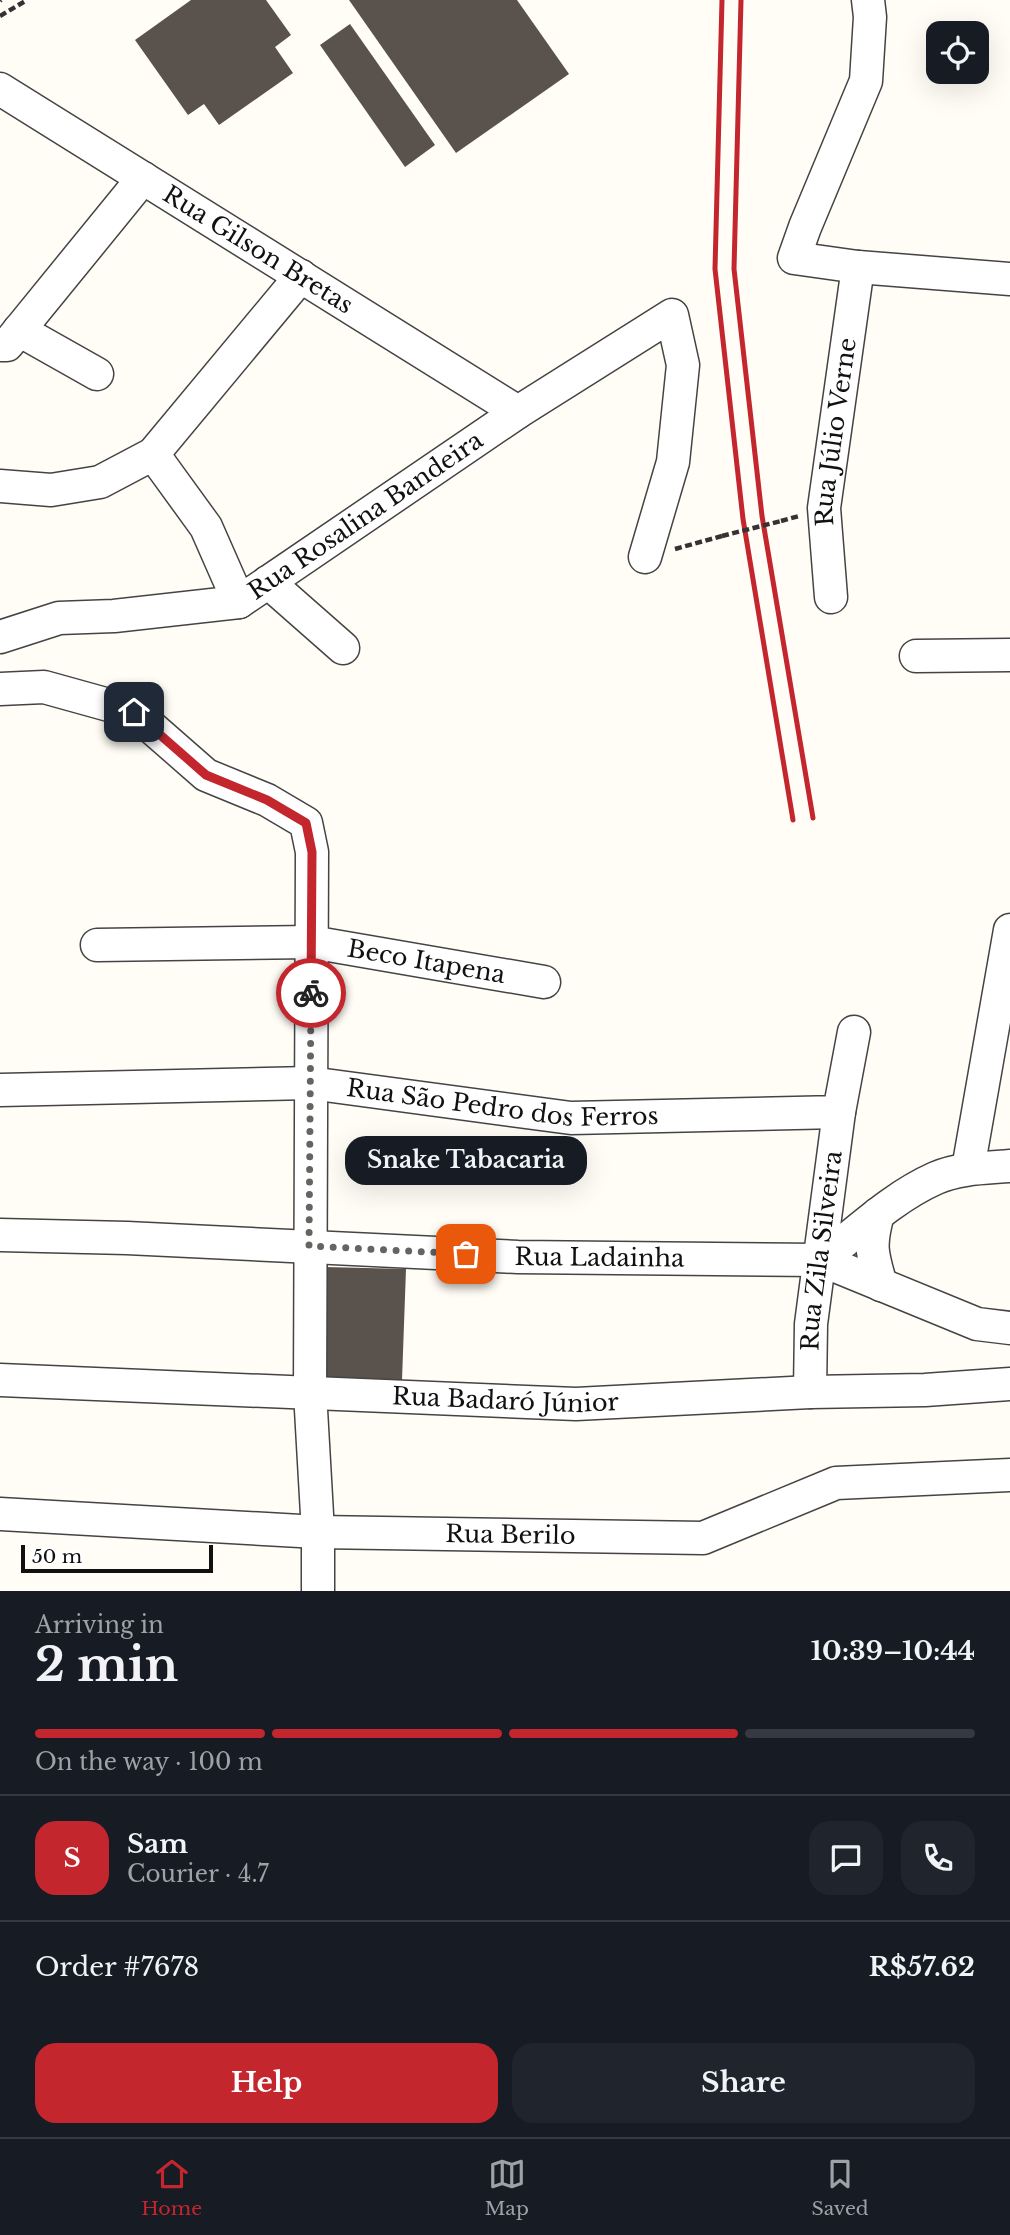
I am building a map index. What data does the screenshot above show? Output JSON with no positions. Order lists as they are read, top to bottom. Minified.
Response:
{"streets":{"street":["Rua Gilson Bretas","Rua Júlio Verne","Rua Rosalina Bandeira","Beco Itapena","Rua São Pedro dos Ferros","Rua Zila Silveira","Rua Ladainha","Rua Badaró Júnior","Rua Berilo"]},"crossings":[["Rua Gilson Bretas","Rua Rosalina Bandeira"],["Rua São Pedro dos Ferros","Rua Zila Silveira"],["Rua Zila Silveira","Rua Ladainha"],["Rua Zila Silveira","Rua Badaró Júnior"]],"places":["Snake Tabacaria"],"scale_bar":"50 m","page":{"bubble":"Snake Tabacaria","scale":"50 m","heading":["2 min","Arriving in","10:39–10:44"],"panel":["Sam","Courier · 4.7","Order #7678","R$57.62"],"bar":"On the way · 100 m","round":"S","buttons":["Help","Share"],"tabs":["Home","Map","Saved"]}}
